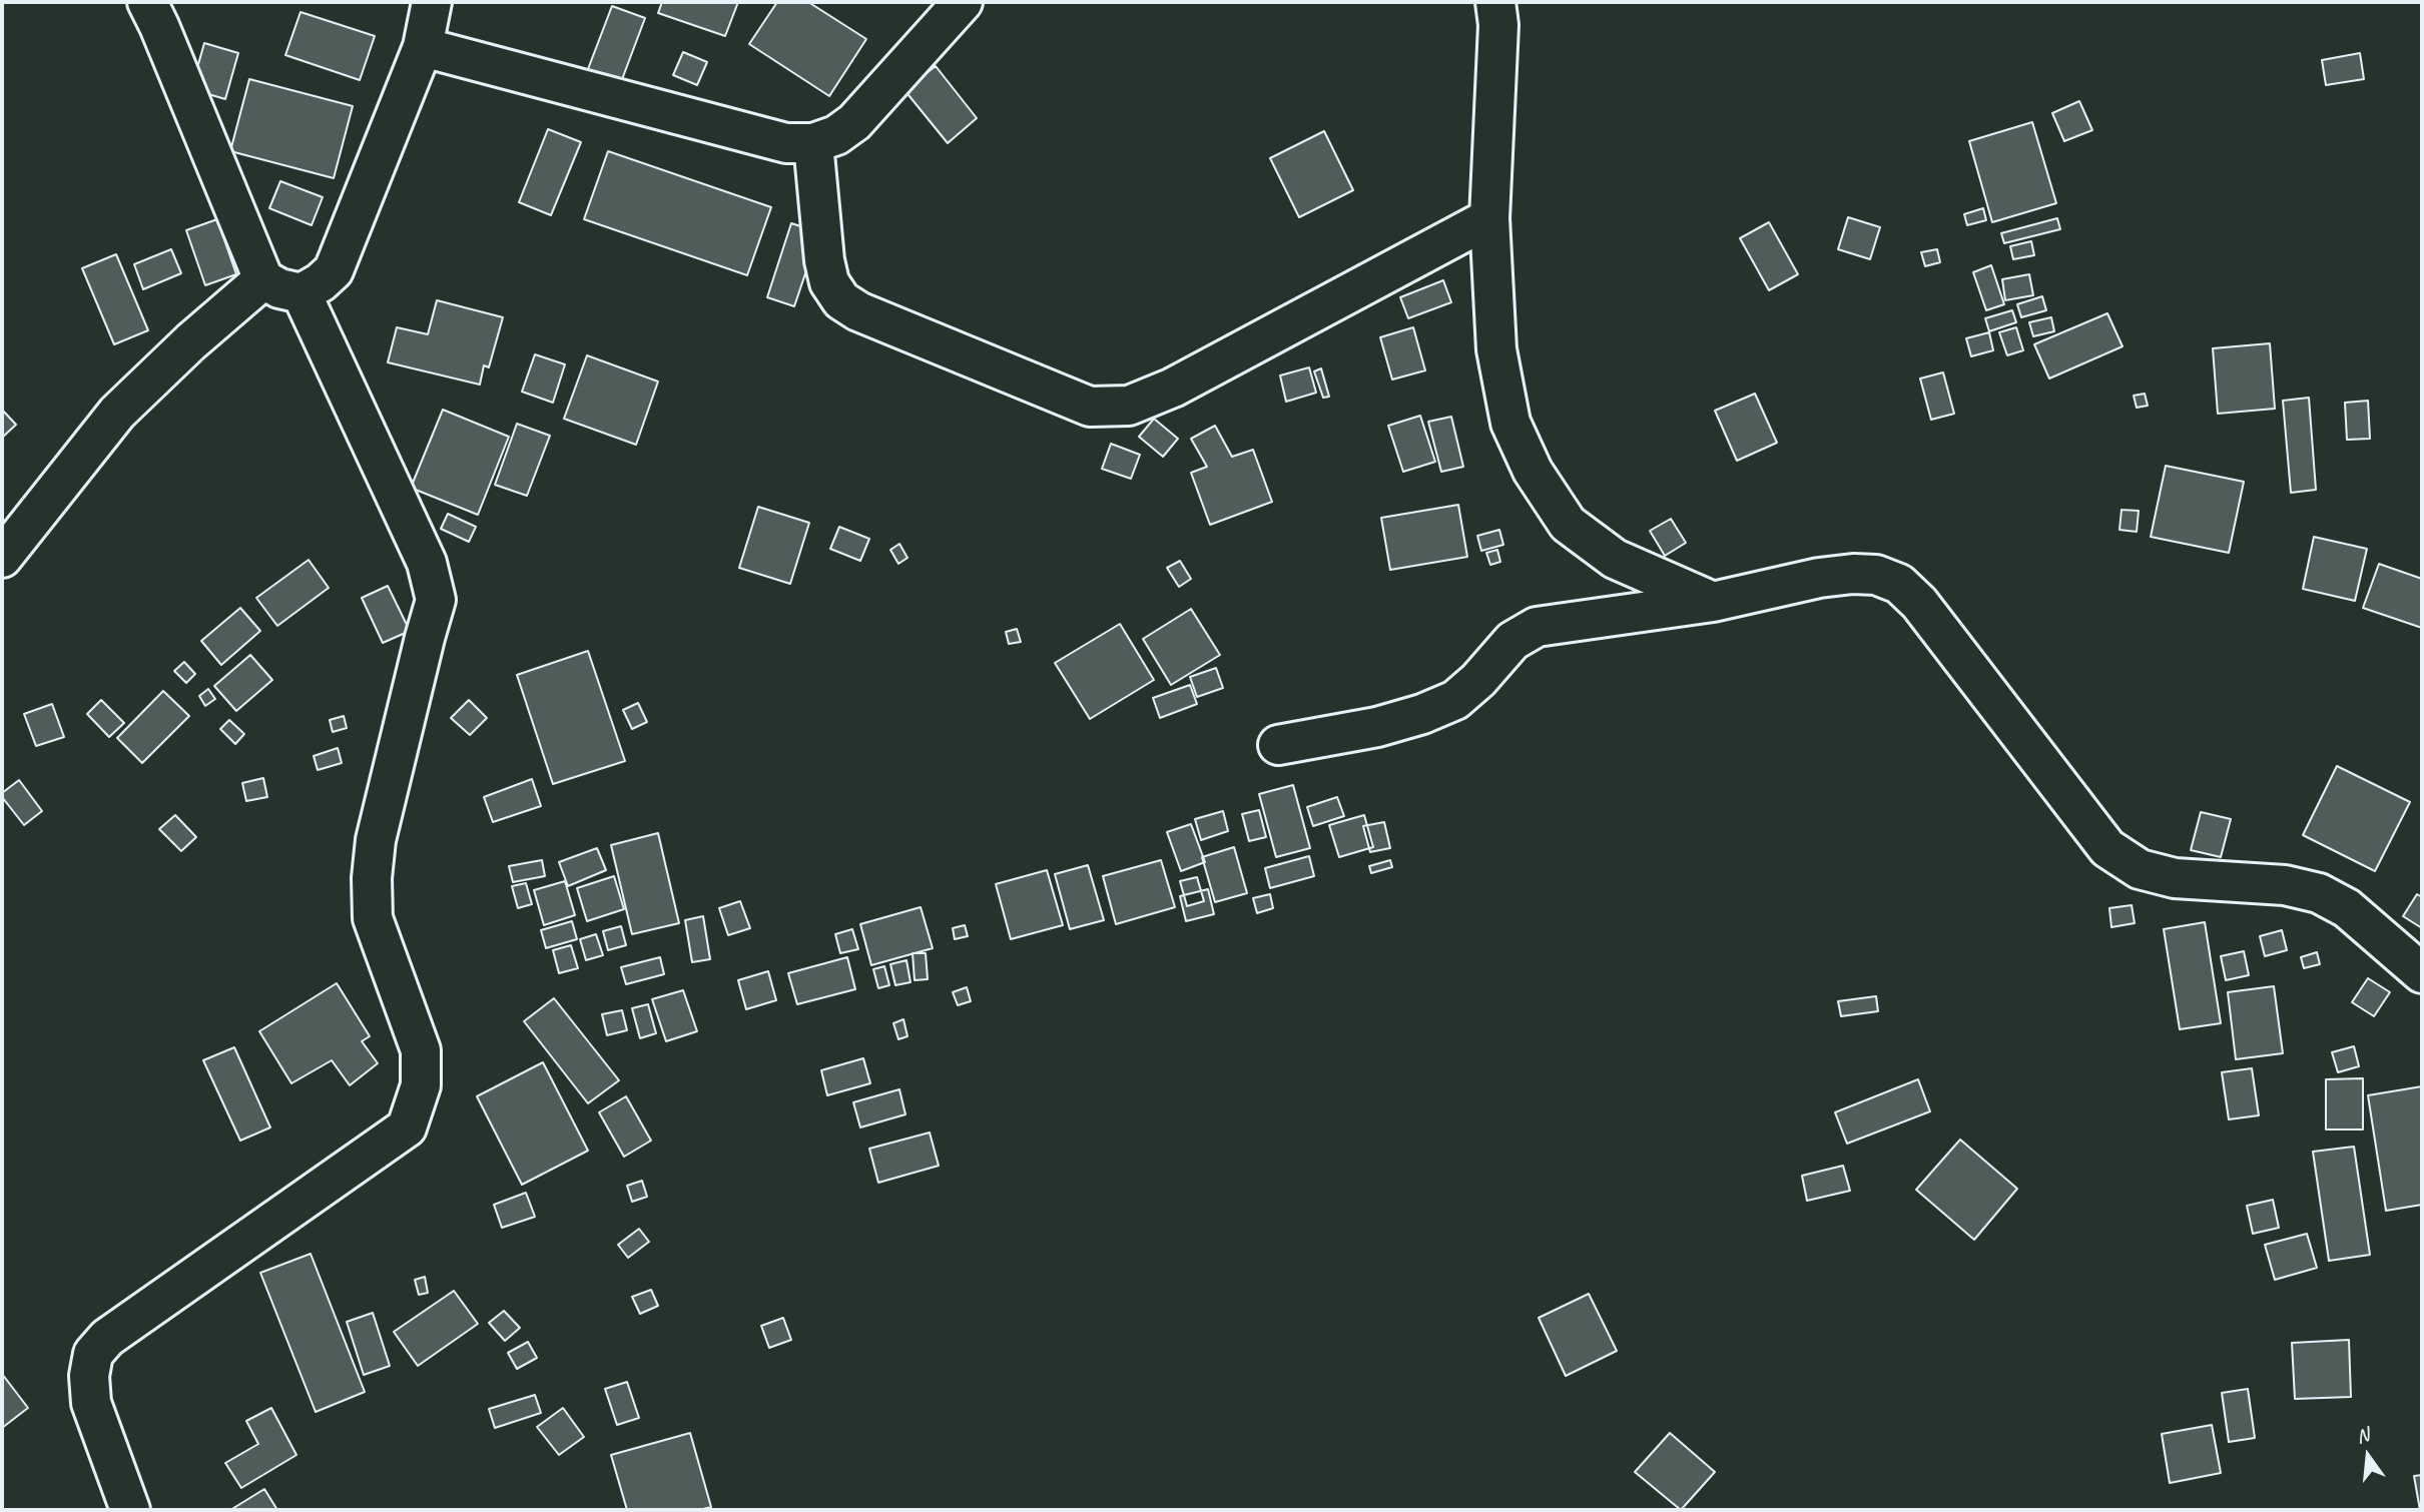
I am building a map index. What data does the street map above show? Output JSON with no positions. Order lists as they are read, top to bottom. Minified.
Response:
{"north":"top"}
